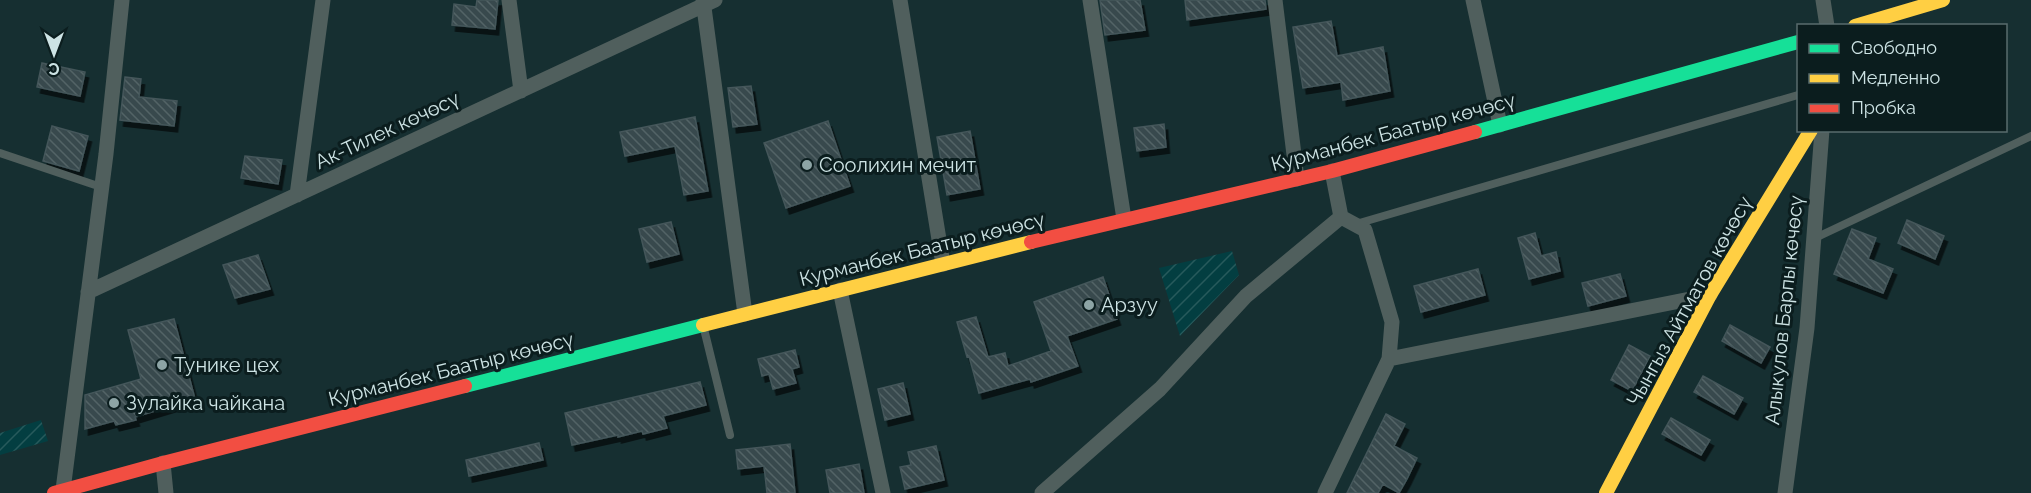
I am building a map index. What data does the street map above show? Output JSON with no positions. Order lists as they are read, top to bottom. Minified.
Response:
{"streets":{"main road":["Курманбек Баатыр көчөсү","Чынгыз Айтматов көчөсү"],"street":["Ак-Тилек көчөсү","Алыкулов Барпы көчөсү"]},"places":["Соолихин мечит","Арзуу","Тунике цех","Зулайка чайкана"],"legend":["Свободно","Медленно","Пробка"],"north":"bottom"}
